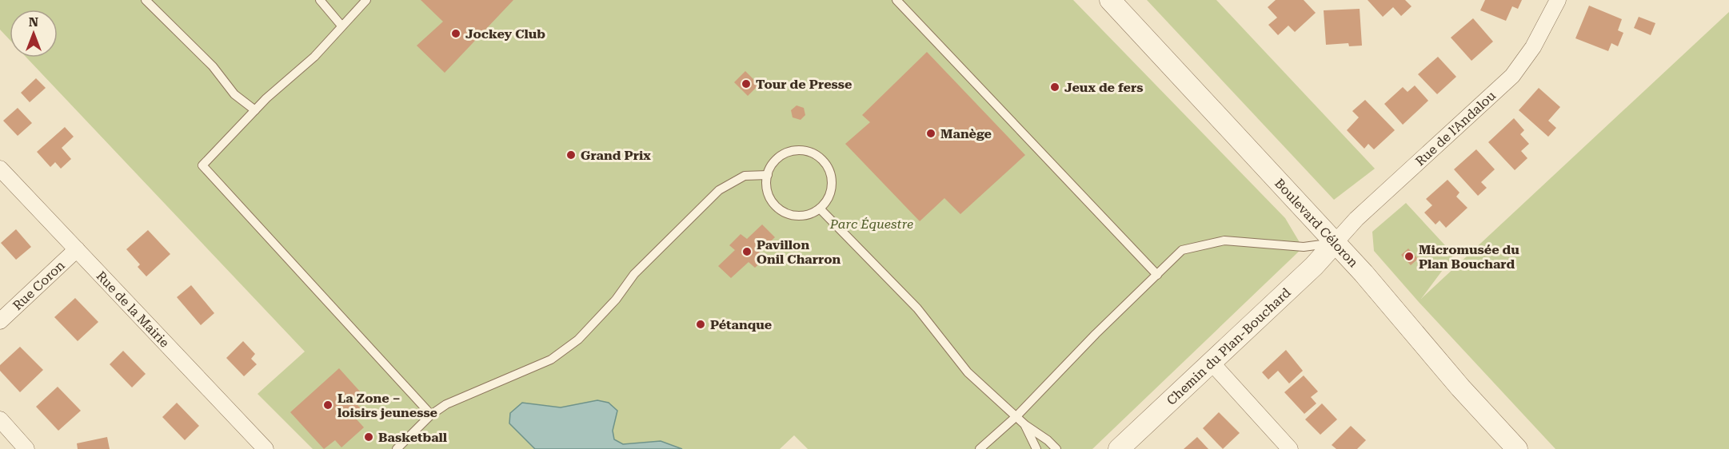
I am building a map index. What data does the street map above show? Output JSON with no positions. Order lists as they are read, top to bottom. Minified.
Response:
{"streets":{"street":["Rue de l'Andalou","Boulevard Céloron","Rue Coron","Rue de la Mairie","Chemin du Plan-Bouchard"]},"crossings":[["Rue de l'Andalou","Boulevard Céloron"],["Rue de l'Andalou","Chemin du Plan-Bouchard"],["Boulevard Céloron","Chemin du Plan-Bouchard"],["Rue Coron","Rue de la Mairie"]],"parks":["Parc Équestre"],"places":["Jockey Club","Tour de Presse","Jeux de fers","Manège","Grand Prix","Pavillon Onil Charron","Micromusée du Plan Bouchard","Pétanque","La Zone – loisirs jeunesse","Basketball"],"north":"top"}
